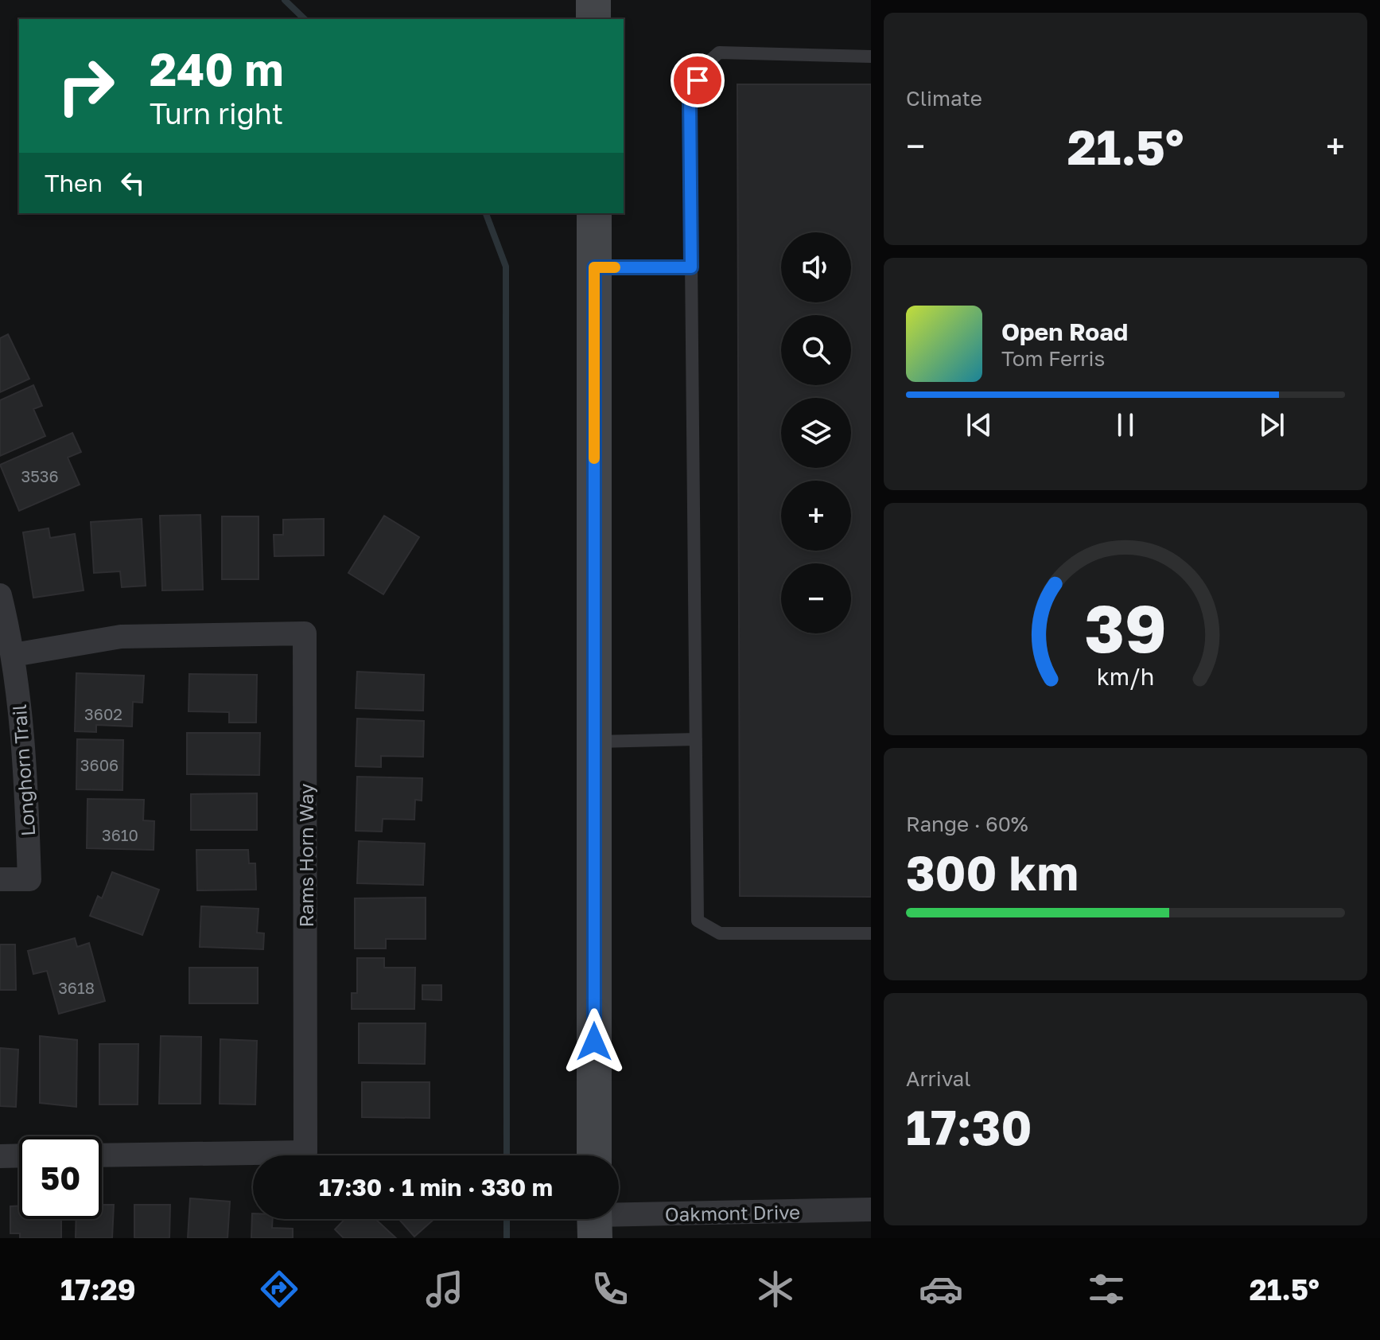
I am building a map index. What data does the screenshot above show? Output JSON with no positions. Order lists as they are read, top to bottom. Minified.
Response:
{"streets":{"street":["Longhorn Trail","Rams Horn Way","Oakmont Drive"]},"crossings":[["Longhorn Trail","Rams Horn Way"]],"house_numbers":["3536","3602","3606","3610","3618"],"page":{"tile":["Climate",["Range · 60%","300 km"],["Arrival","17:30"]],"turn":["240 m","Turn right"],"heat":["−","21.5°","+"],"then":"Then","map_buttons":["+","−"],"song":["Open Road","Tom Ferris"],"limit":"50","trip":"17:30 · 1 min · 330 m","tabs":["17:29","21.5°"],"gauge":["39","km/h"]}}
